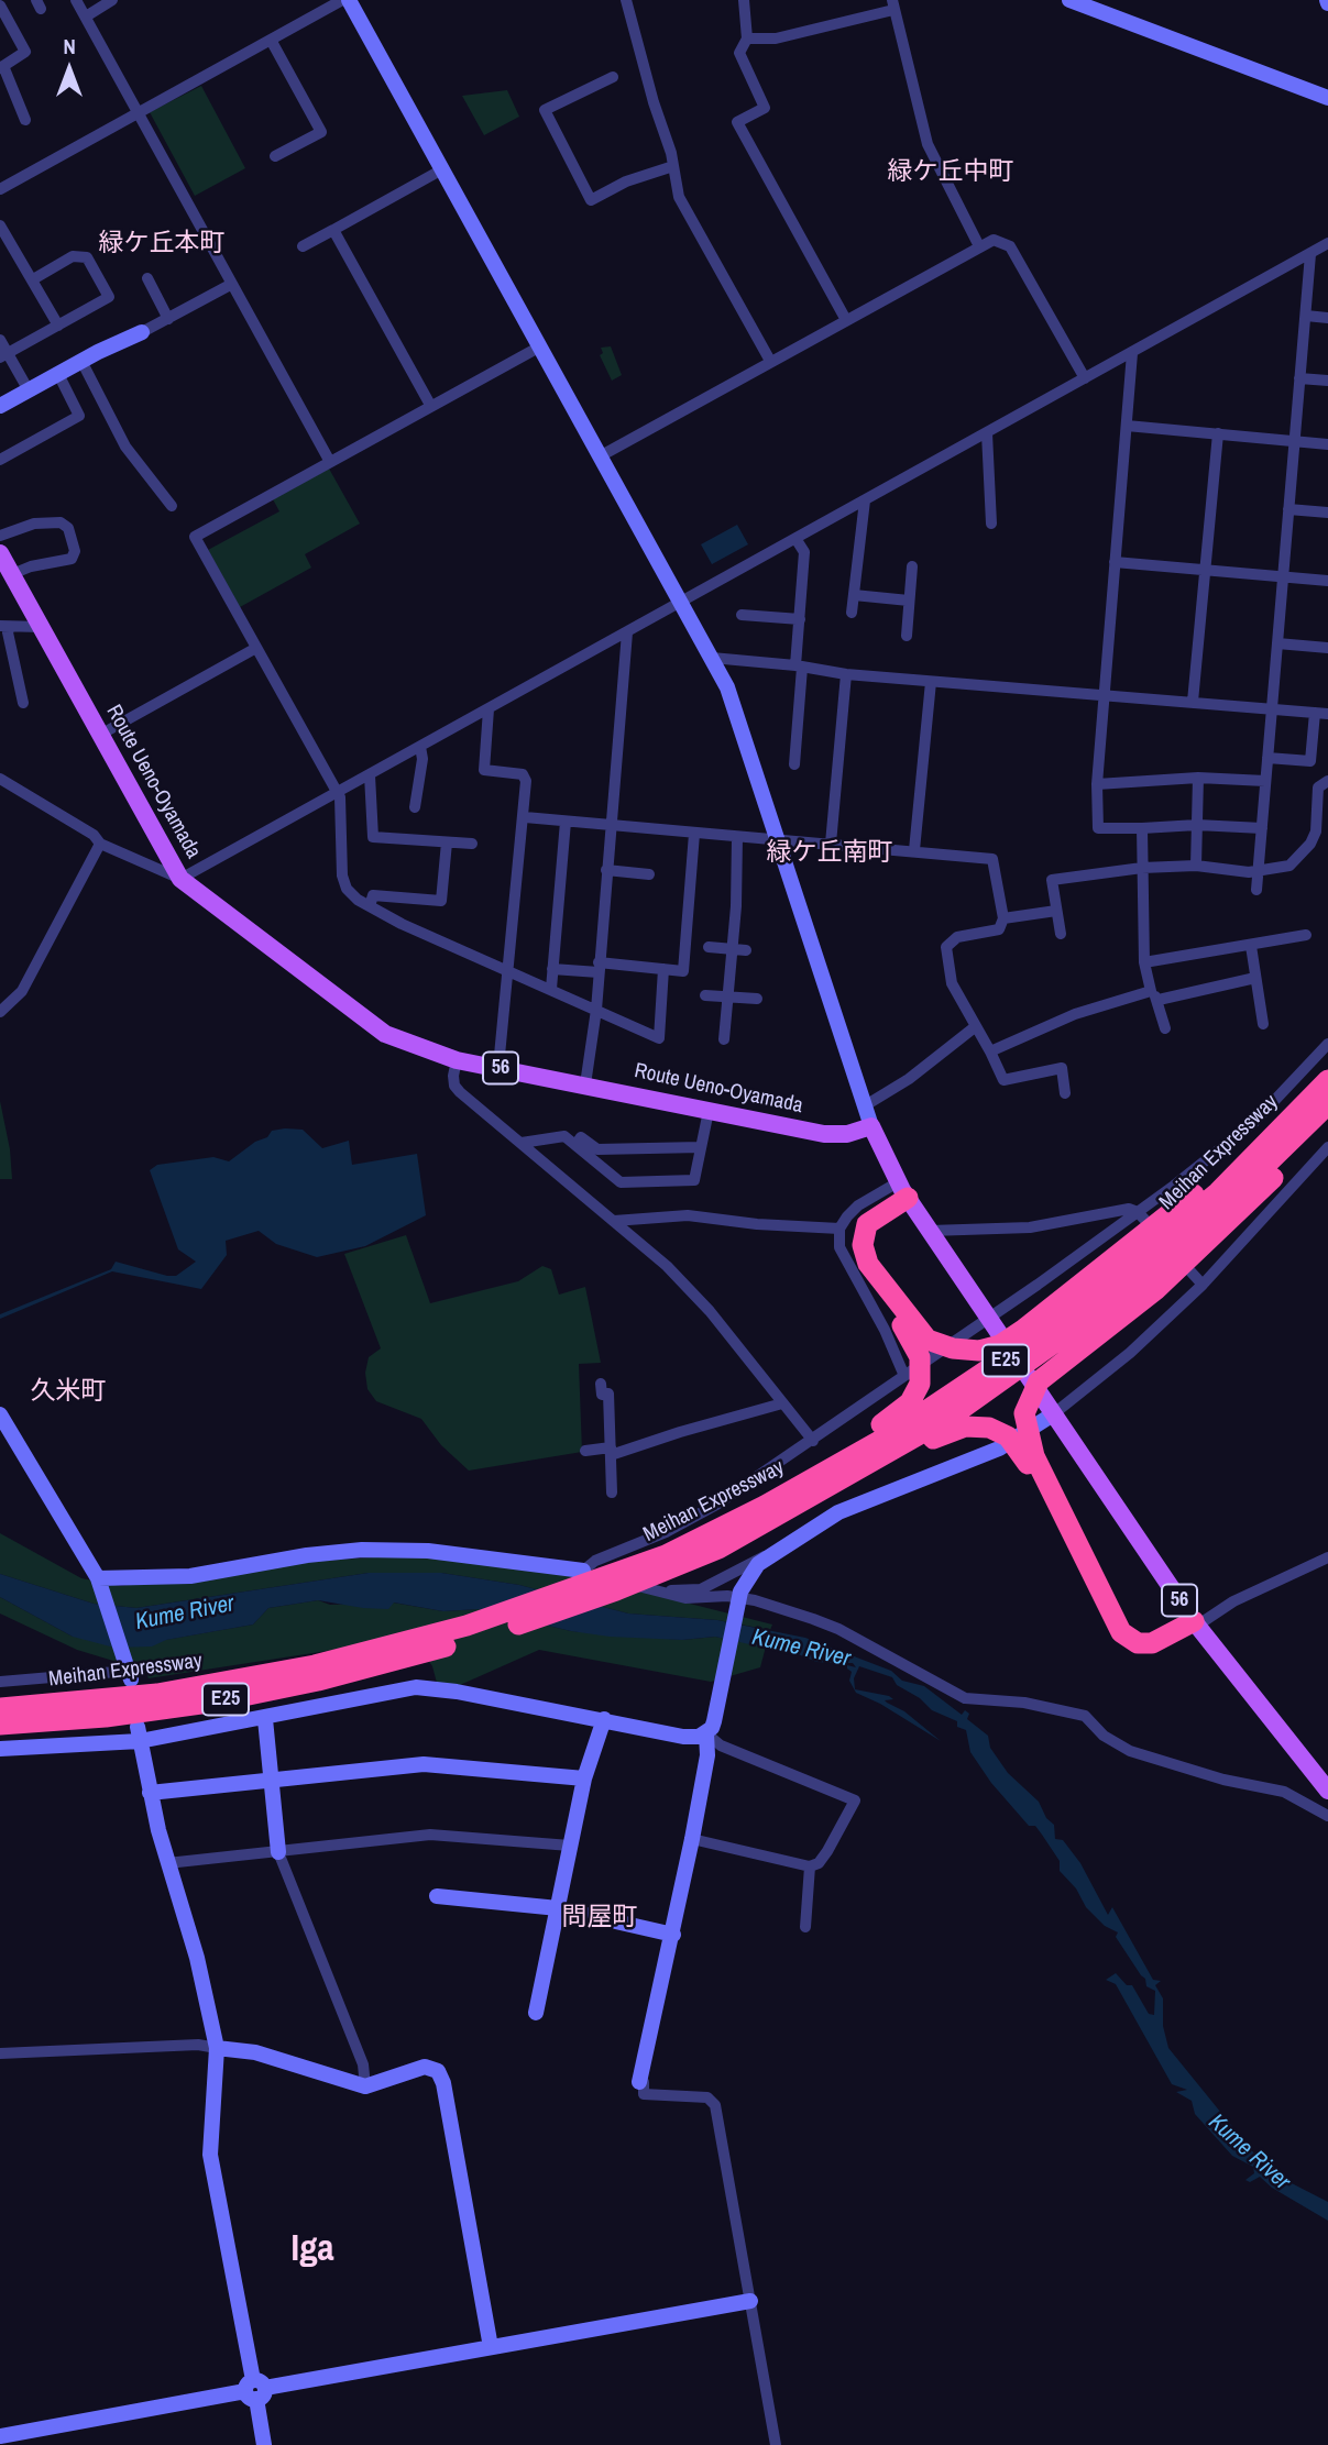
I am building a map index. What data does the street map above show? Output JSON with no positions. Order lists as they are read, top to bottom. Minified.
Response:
{"streets":{"highway":["Meihan Expressway","E25"],"main road":["Route Ueno-Oyamada","56"]},"crossings":[["Route Ueno-Oyamada","56"]],"districts":["緑ケ丘中町","緑ケ丘本町","緑ケ丘南町","久米町","問屋町","Iga"],"water":["Kume River"],"north":"top"}
